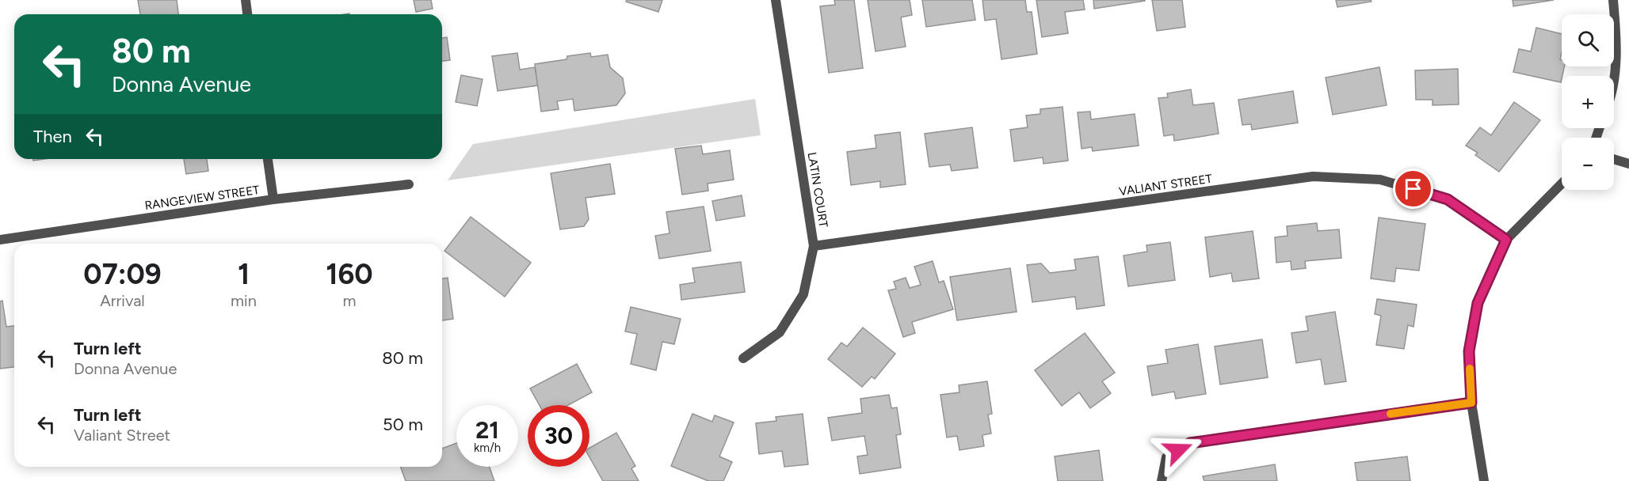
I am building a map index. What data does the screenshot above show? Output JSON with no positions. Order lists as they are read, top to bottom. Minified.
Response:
{"streets":{"street":["VALIANT STREET","LATIN COURT","RANGEVIEW STREET"]},"crossings":[["VALIANT STREET","LATIN COURT"]],"page":{"map_buttons":["+","−"],"turn":["80 m","Donna Avenue"],"then":"Then","eta":["07:09","Arrival","1","min","160","m"],"list":[{"name":"Turn left","note":"Donna Avenue","value":"80 m"},{"name":"Turn left","note":"Valiant Street","value":"50 m"}],"speed":"21 km/h","limit":"30"}}
